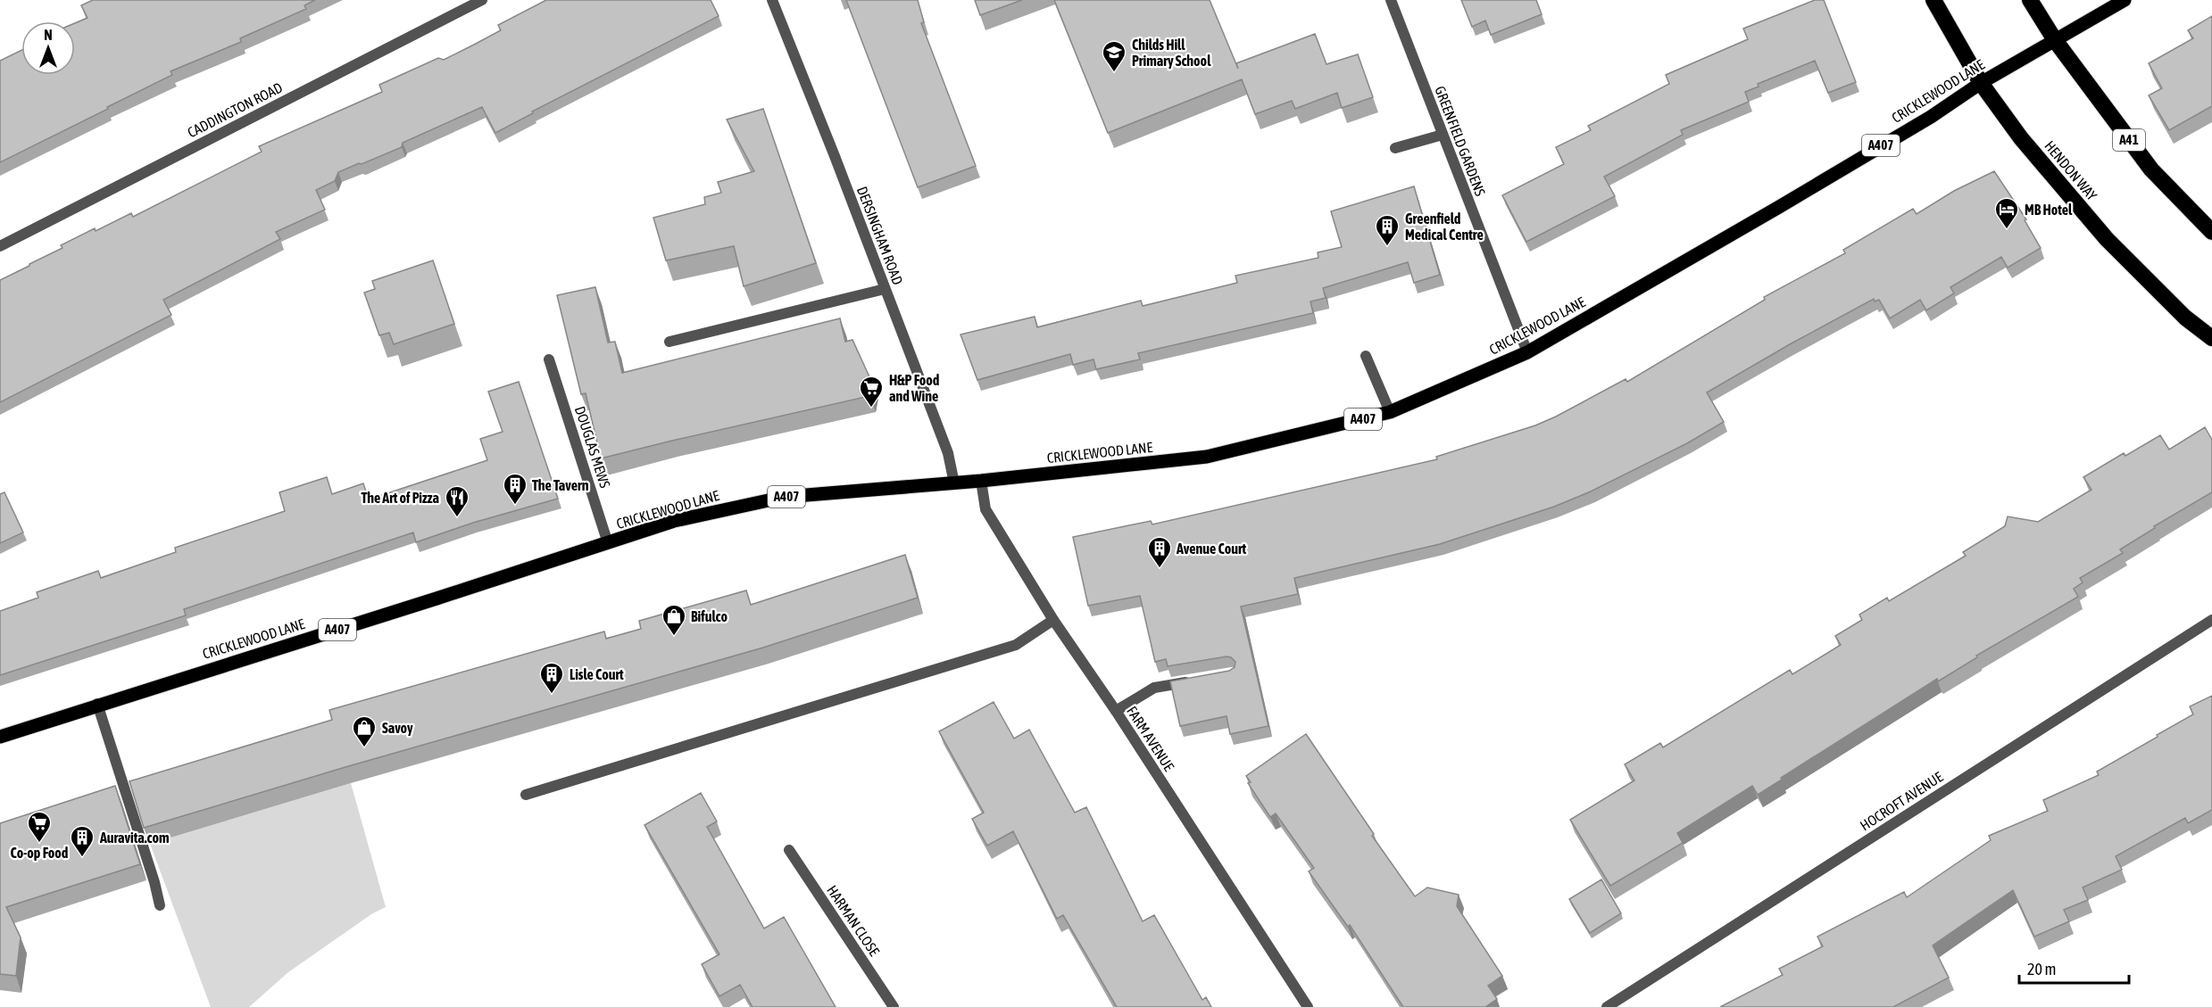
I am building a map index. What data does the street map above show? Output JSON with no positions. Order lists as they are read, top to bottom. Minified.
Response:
{"streets":{"highway":["A41","HENDON WAY"],"main road":["CRICKLEWOOD LANE","A407"],"street":["CADDINGTON ROAD","GREENFIELD GARDENS","DERSINGHAM ROAD","DOUGLAS MEWS","FARM AVENUE","HOCROFT AVENUE","HARMAN CLOSE"]},"crossings":[["CRICKLEWOOD LANE","A41"],["CRICKLEWOOD LANE","GREENFIELD GARDENS"],["CRICKLEWOOD LANE","HENDON WAY"],["CRICKLEWOOD LANE","DERSINGHAM ROAD"],["CRICKLEWOOD LANE","DOUGLAS MEWS"],["CRICKLEWOOD LANE","FARM AVENUE"]],"places":{"school or university":["Childs Hill Primary School"],"hotel":["MB Hotel"],"building":["Greenfield Medical Centre","The Tavern","Avenue Court","Lisle Court","Auravita.com"],"supermarket":["H&P Food and Wine","Co-op Food"],"restaurant":["The Art of Pizza"],"shop":["Bifulco","Savoy"]},"scale_bar":"20 m","north":"top"}
